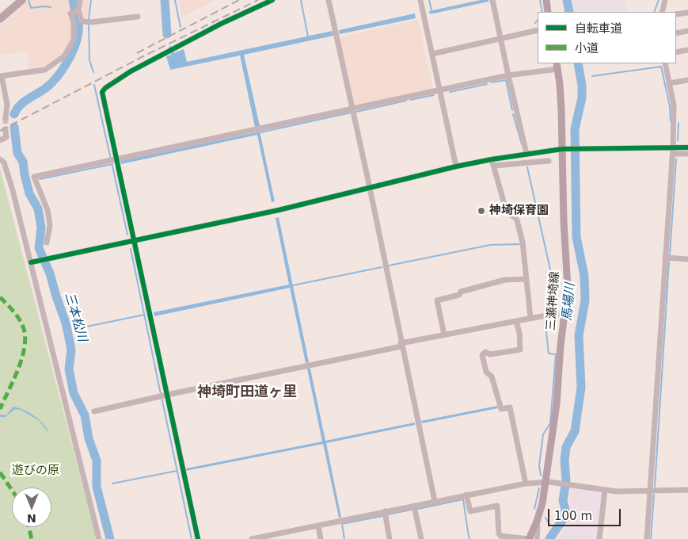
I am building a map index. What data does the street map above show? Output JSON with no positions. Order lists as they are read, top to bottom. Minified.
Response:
{"streets":{"main road":["三瀬神埼線"]},"districts":["神埼町田道ヶ里"],"water":["馬場川","三本松川"],"parks":["遊びの原"],"places":["神埼保育園"],"legend":["自転車道","小道"],"scale_bar":"100 m","north":"bottom"}
